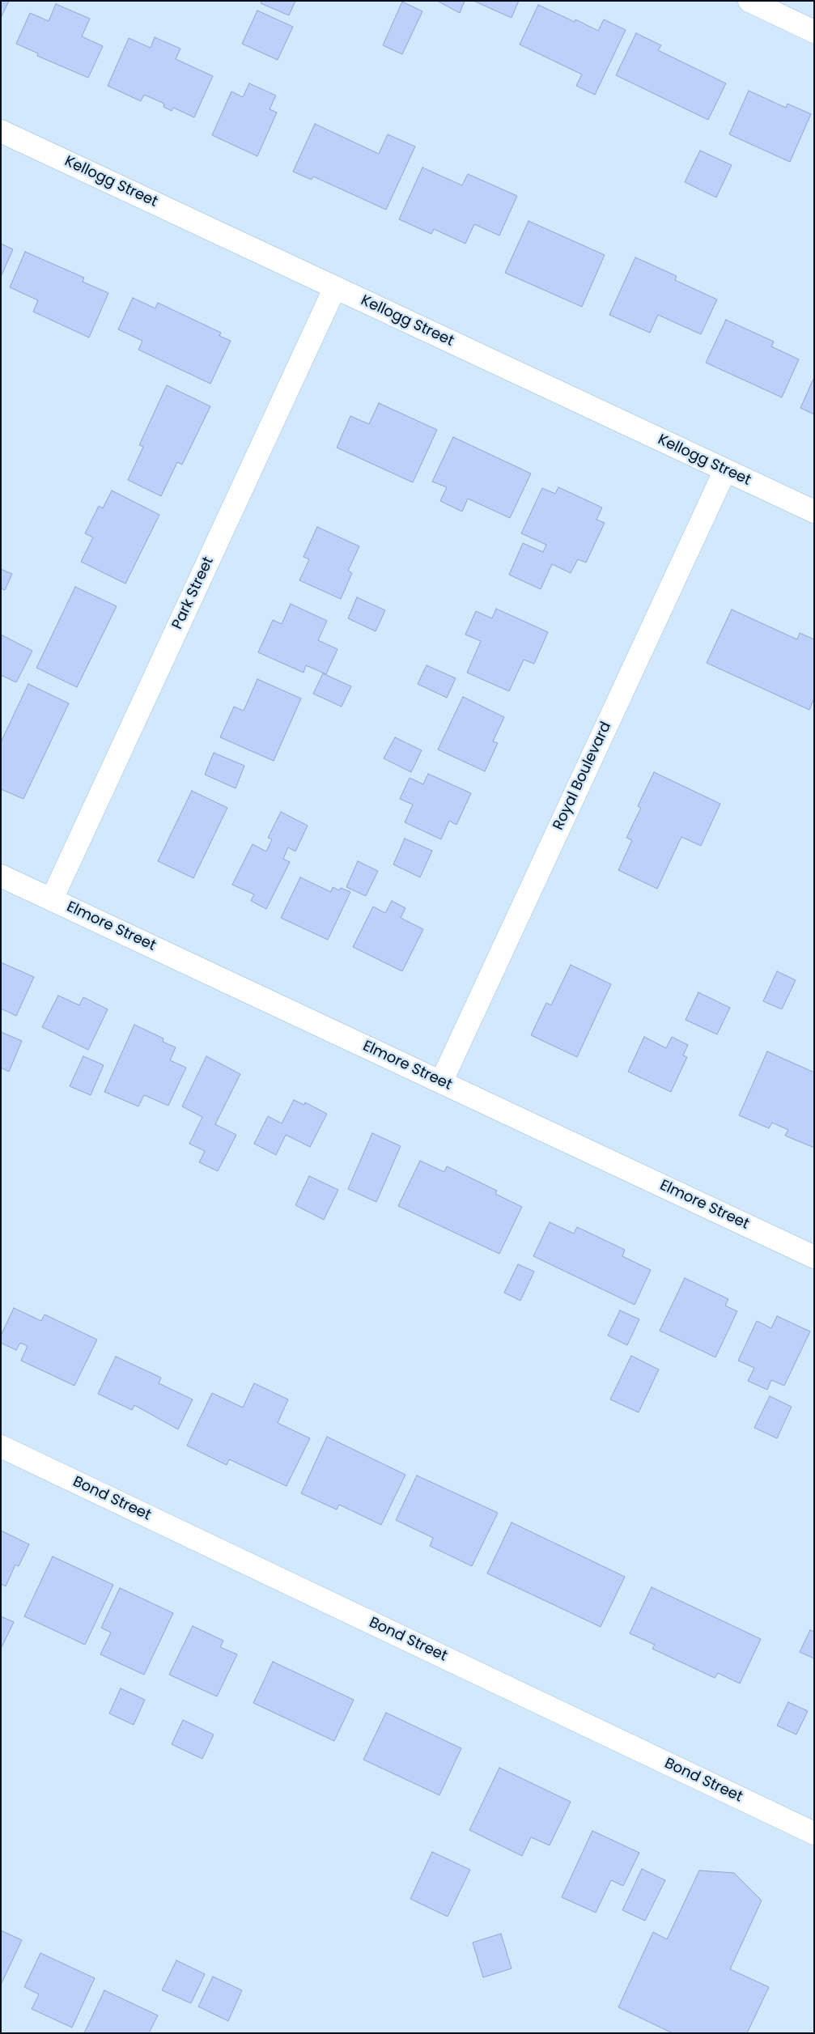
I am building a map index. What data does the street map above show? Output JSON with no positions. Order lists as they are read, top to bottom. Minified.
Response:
{"streets":{"street":["Kellogg Street","Park Street","Royal Boulevard","Elmore Street","Bond Street"]},"crossings":[["Kellogg Street","Park Street"],["Kellogg Street","Royal Boulevard"],["Park Street","Elmore Street"],["Royal Boulevard","Elmore Street"]]}
